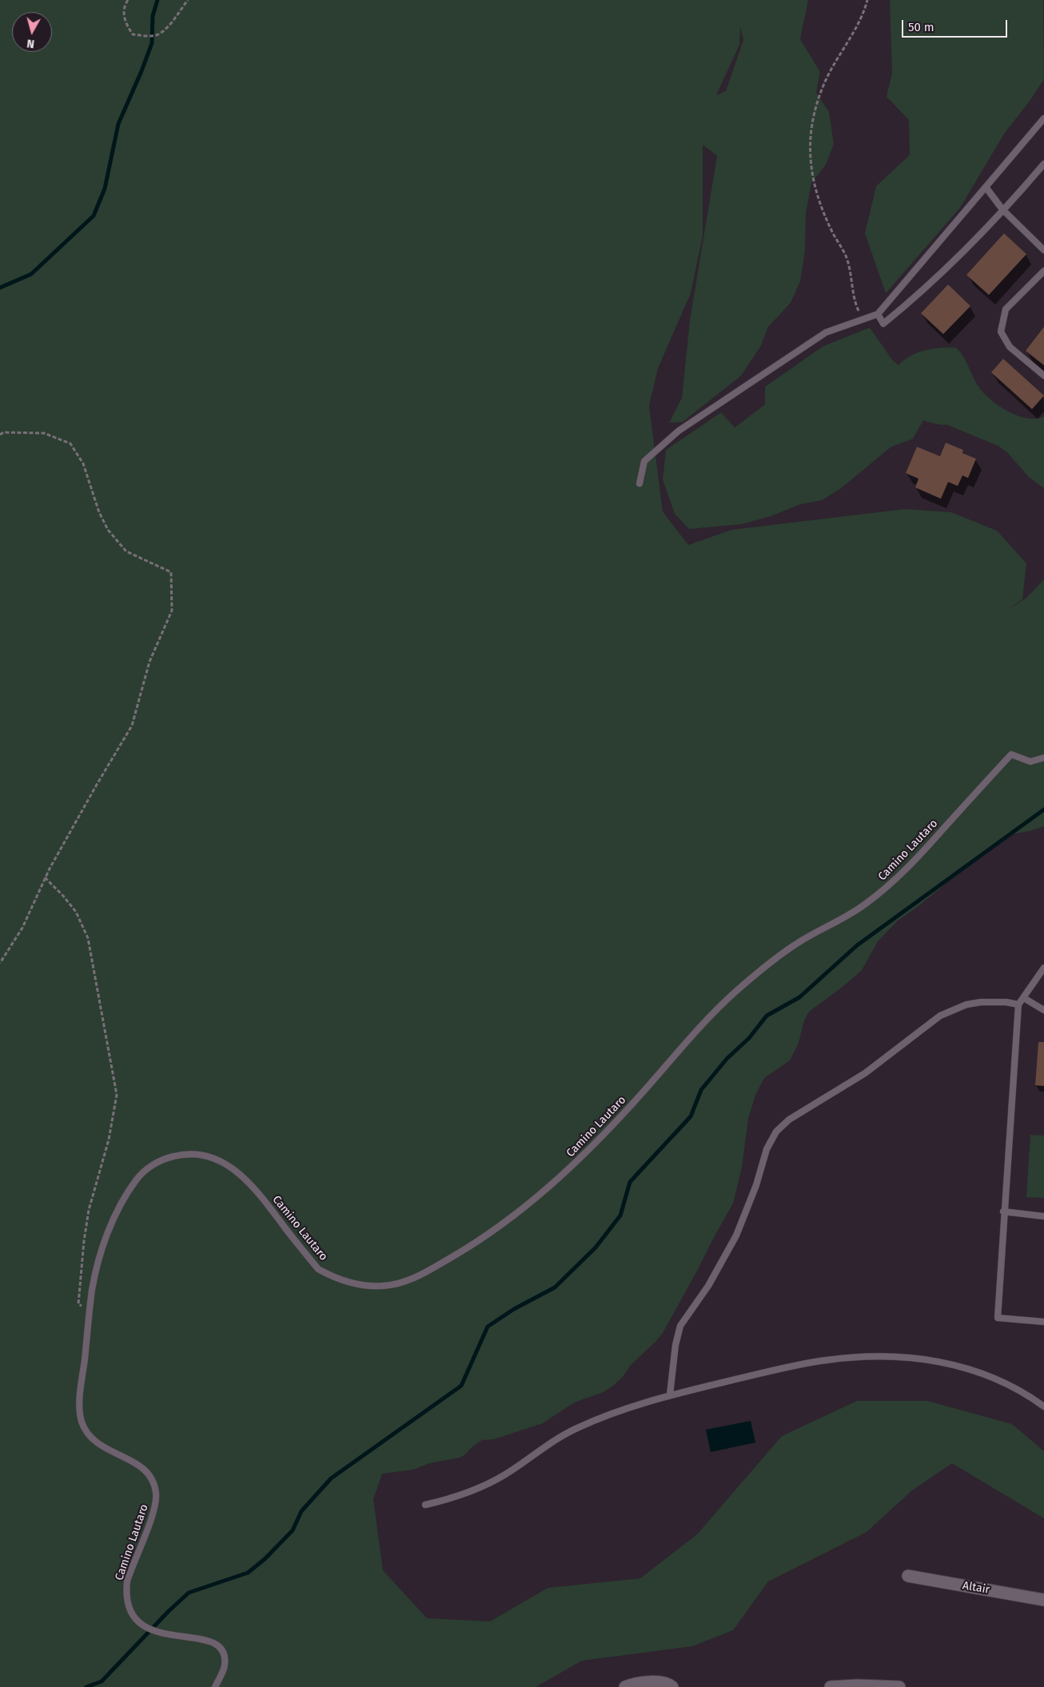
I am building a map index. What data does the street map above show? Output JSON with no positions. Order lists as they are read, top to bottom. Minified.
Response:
{"streets":{"street":["Altair"],"lane":["Camino Lautaro"]},"scale_bar":"50 m","north":"bottom"}
